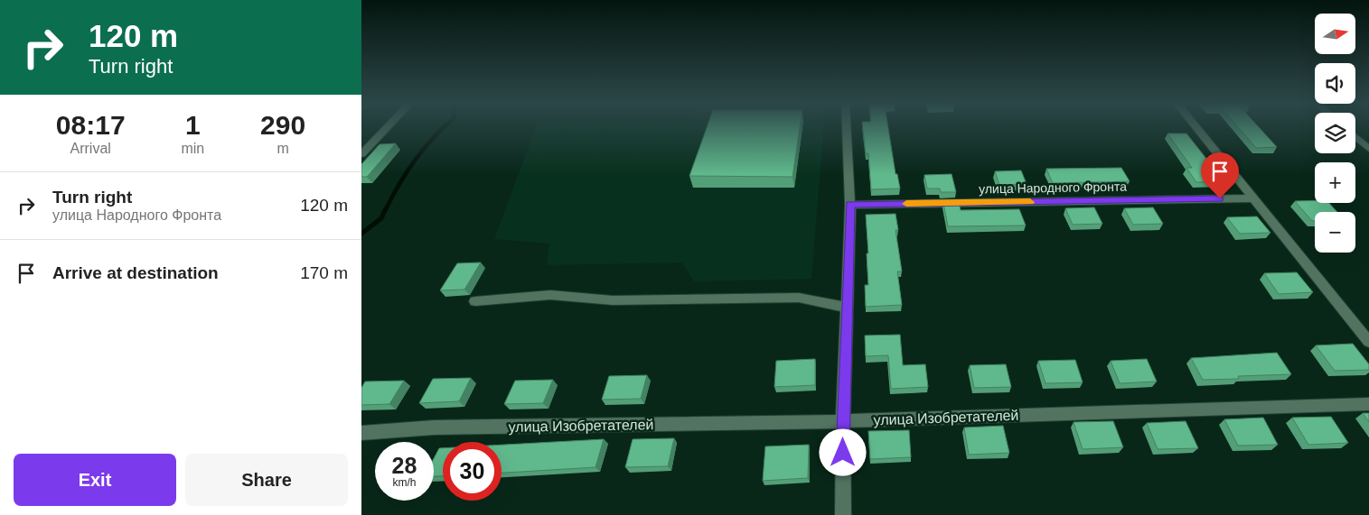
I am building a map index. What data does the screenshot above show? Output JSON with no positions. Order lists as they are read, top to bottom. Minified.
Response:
{"streets":{"street":["улица Народного Фронта","улица Изобретателей"]},"north":"right","page":{"turn":["120 m","Turn right"],"map_buttons":["+","−"],"eta":["08:17","Arrival","1","min","290","m"],"list":[{"name":"Turn right","note":"улица Народного Фронта","value":"120 m"},{"name":"Arrive at destination","value":"170 m"}],"speed":"28 km/h","limit":"30","buttons":["Exit","Share"]}}
